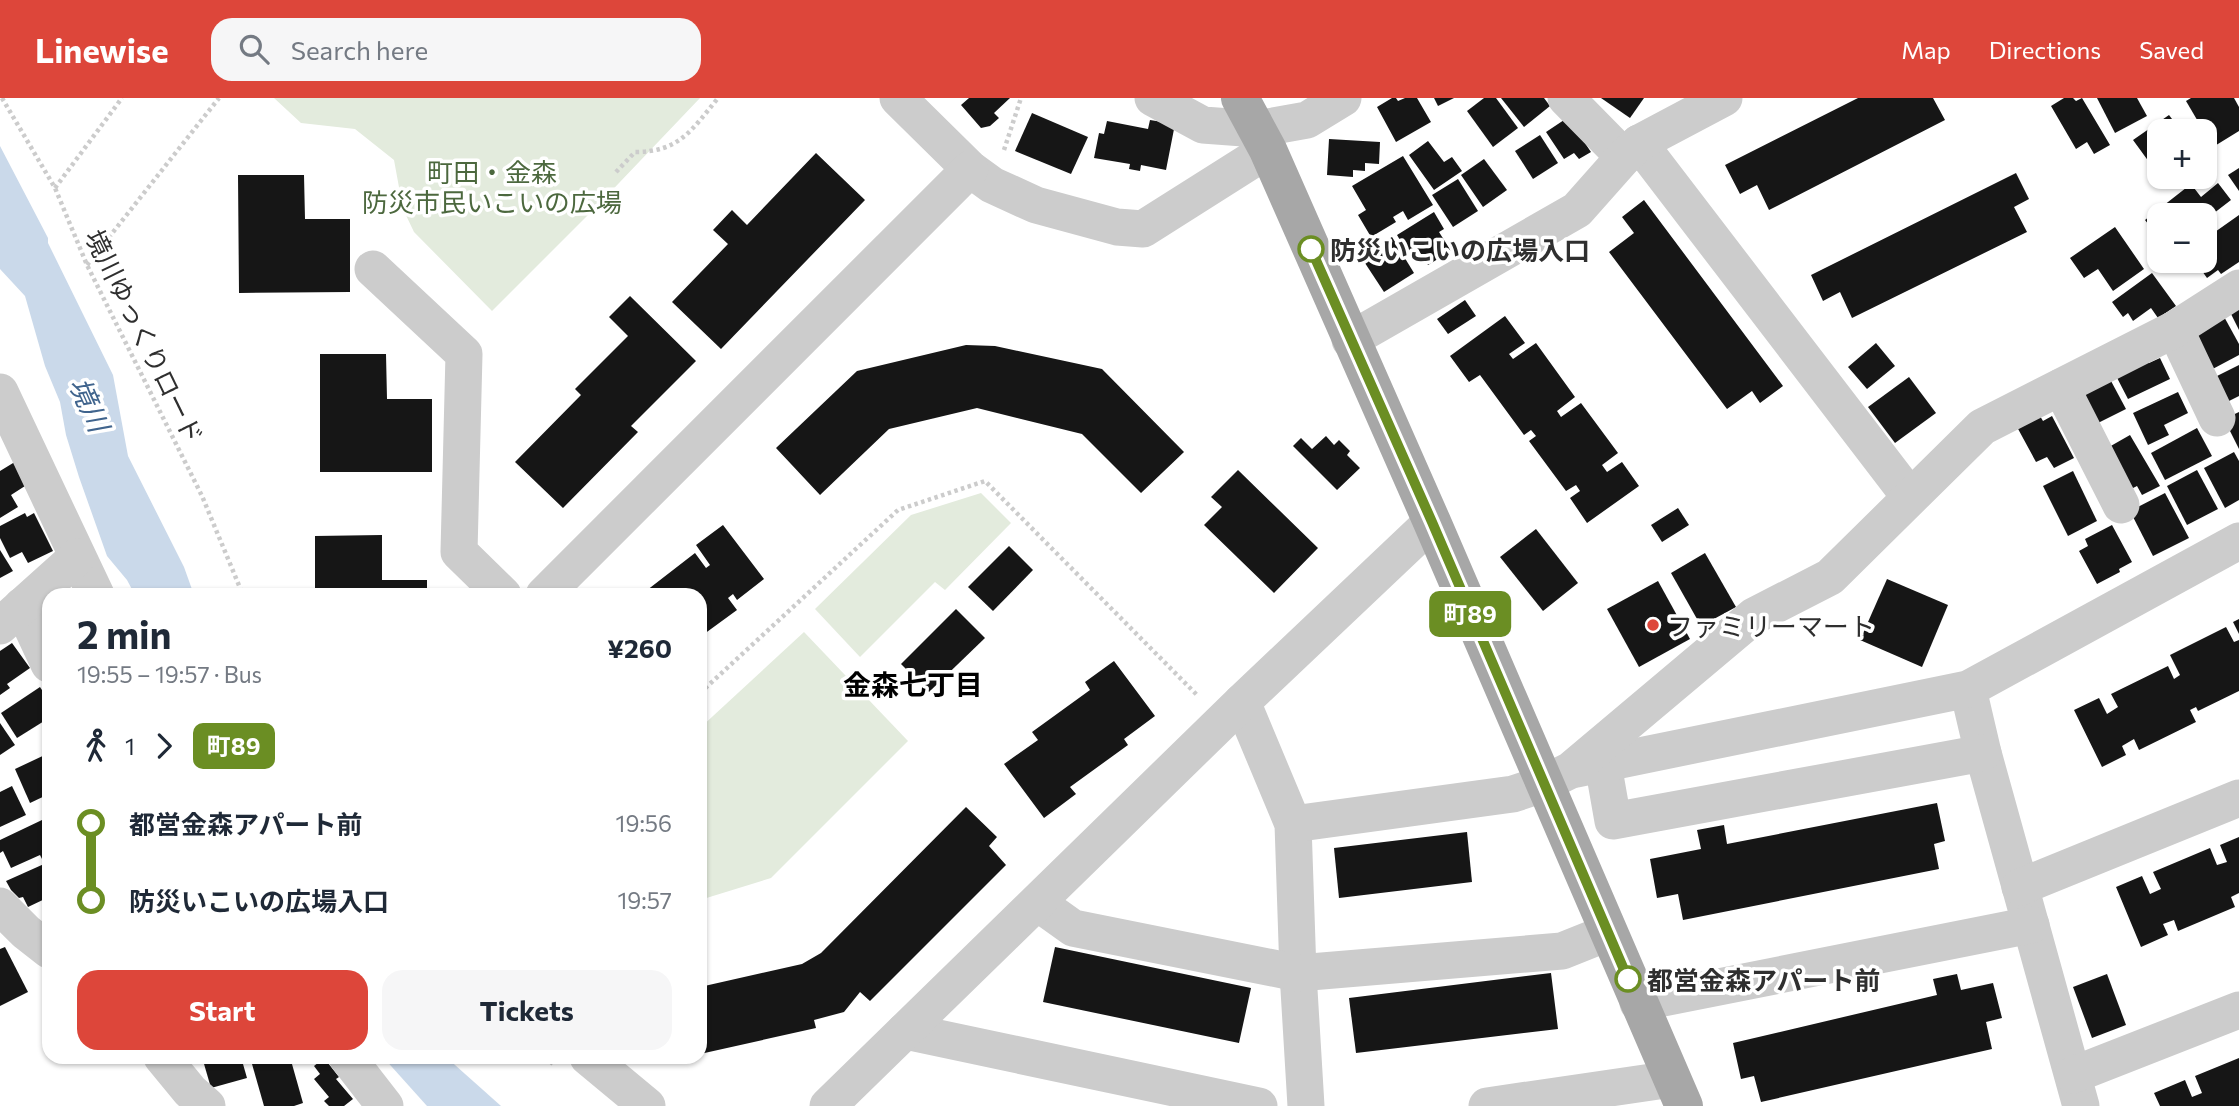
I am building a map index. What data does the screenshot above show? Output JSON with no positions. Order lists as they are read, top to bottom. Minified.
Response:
{"streets":{"path":["境川ゆっくりロード"]},"districts":["金森七丁目"],"water":["境川"],"parks":["町田・金森 防災市民いこいの広場"],"places":["防災いこいの広場入口","ファミリーマート","都営金森アパート前"],"lines":["bus line 町89"],"page":{"header":"Linewise","search":"Search here","nav":["Map","Directions","Saved"],"on_map":"町89","map_buttons":["+","−"],"heading":["2 min","19:55 – 19:57 · Bus","¥260"],"legs":["1","町89"],"list":[{"name":"都営金森アパート前","value":"19:56"},{"name":"防災いこいの広場入口","value":"19:57"}],"buttons":["Start","Tickets"]}}
